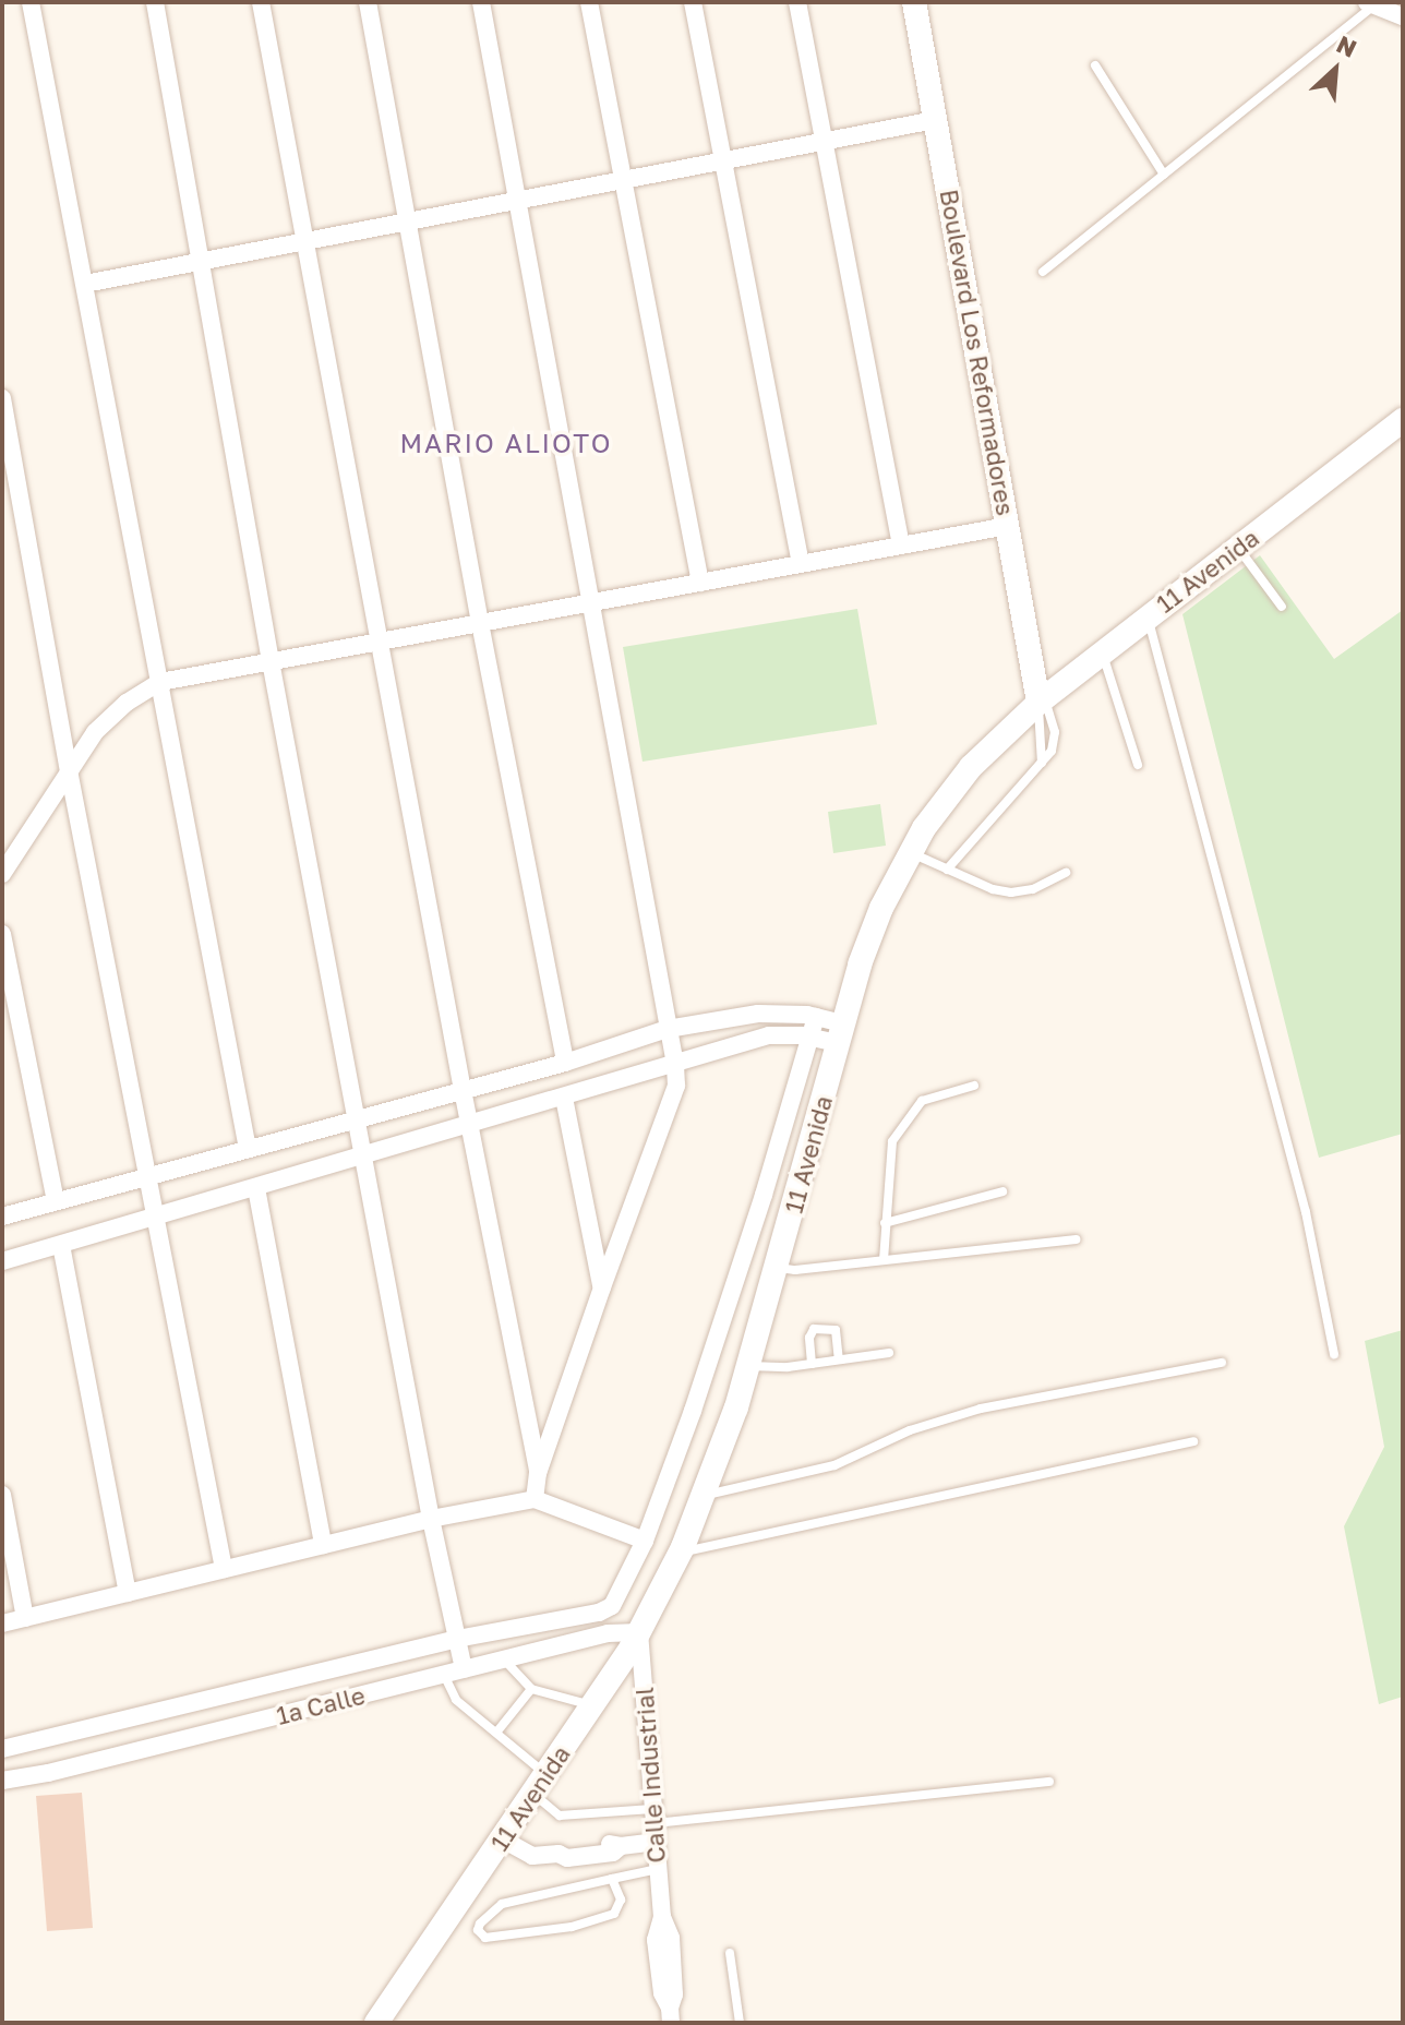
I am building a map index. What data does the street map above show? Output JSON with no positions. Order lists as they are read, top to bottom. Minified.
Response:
{"streets":{"main road":["Boulevard Los Reformadores","11 Avenida"],"street":["1a Calle","Calle Industrial"]},"crossings":[["Boulevard Los Reformadores","11 Avenida"],["11 Avenida","1a Calle"],["11 Avenida","Calle Industrial"],["1a Calle","Calle Industrial"]],"districts":["MARIO ALIOTO"],"north":"top right"}
